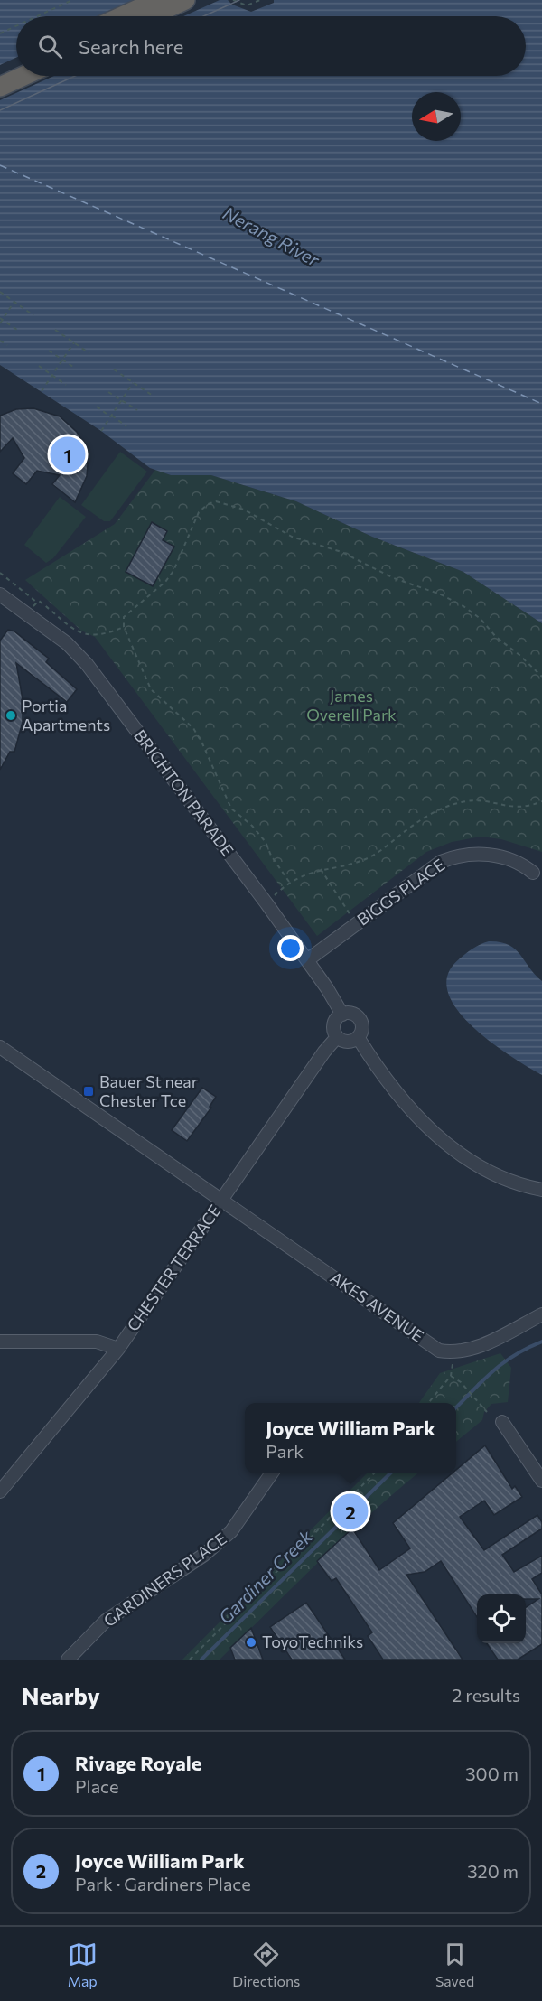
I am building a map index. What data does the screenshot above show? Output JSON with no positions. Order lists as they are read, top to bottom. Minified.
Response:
{"streets":{"street":["BRIGHTON PARADE","BIGGS PLACE","CHESTER TERRACE","AKES AVENUE","GARDINERS PLACE"]},"crossings":[["BRIGHTON PARADE","BIGGS PLACE"],["BRIGHTON PARADE","CHESTER TERRACE"],["CHESTER TERRACE","AKES AVENUE"]],"water":["Nerang River","Gardiner Creek"],"parks":["James Overell Park"],"places":{"other":["Portia Apartments","ToyoTechniks"],"transit":["Bauer St near Chester Tce"]},"north":"left","page":{"search":"Search here","pins":["1","2"],"popup":["Joyce William Park","Park"],"heading":["Nearby","2 results"],"list":[{"mark":"1","name":"Rivage Royale","note":"Place","value":"300 m"},{"mark":"2","name":"Joyce William Park","note":"Park · Gardiners Place","value":"320 m"}],"nav":["Map","Directions","Saved"]}}
